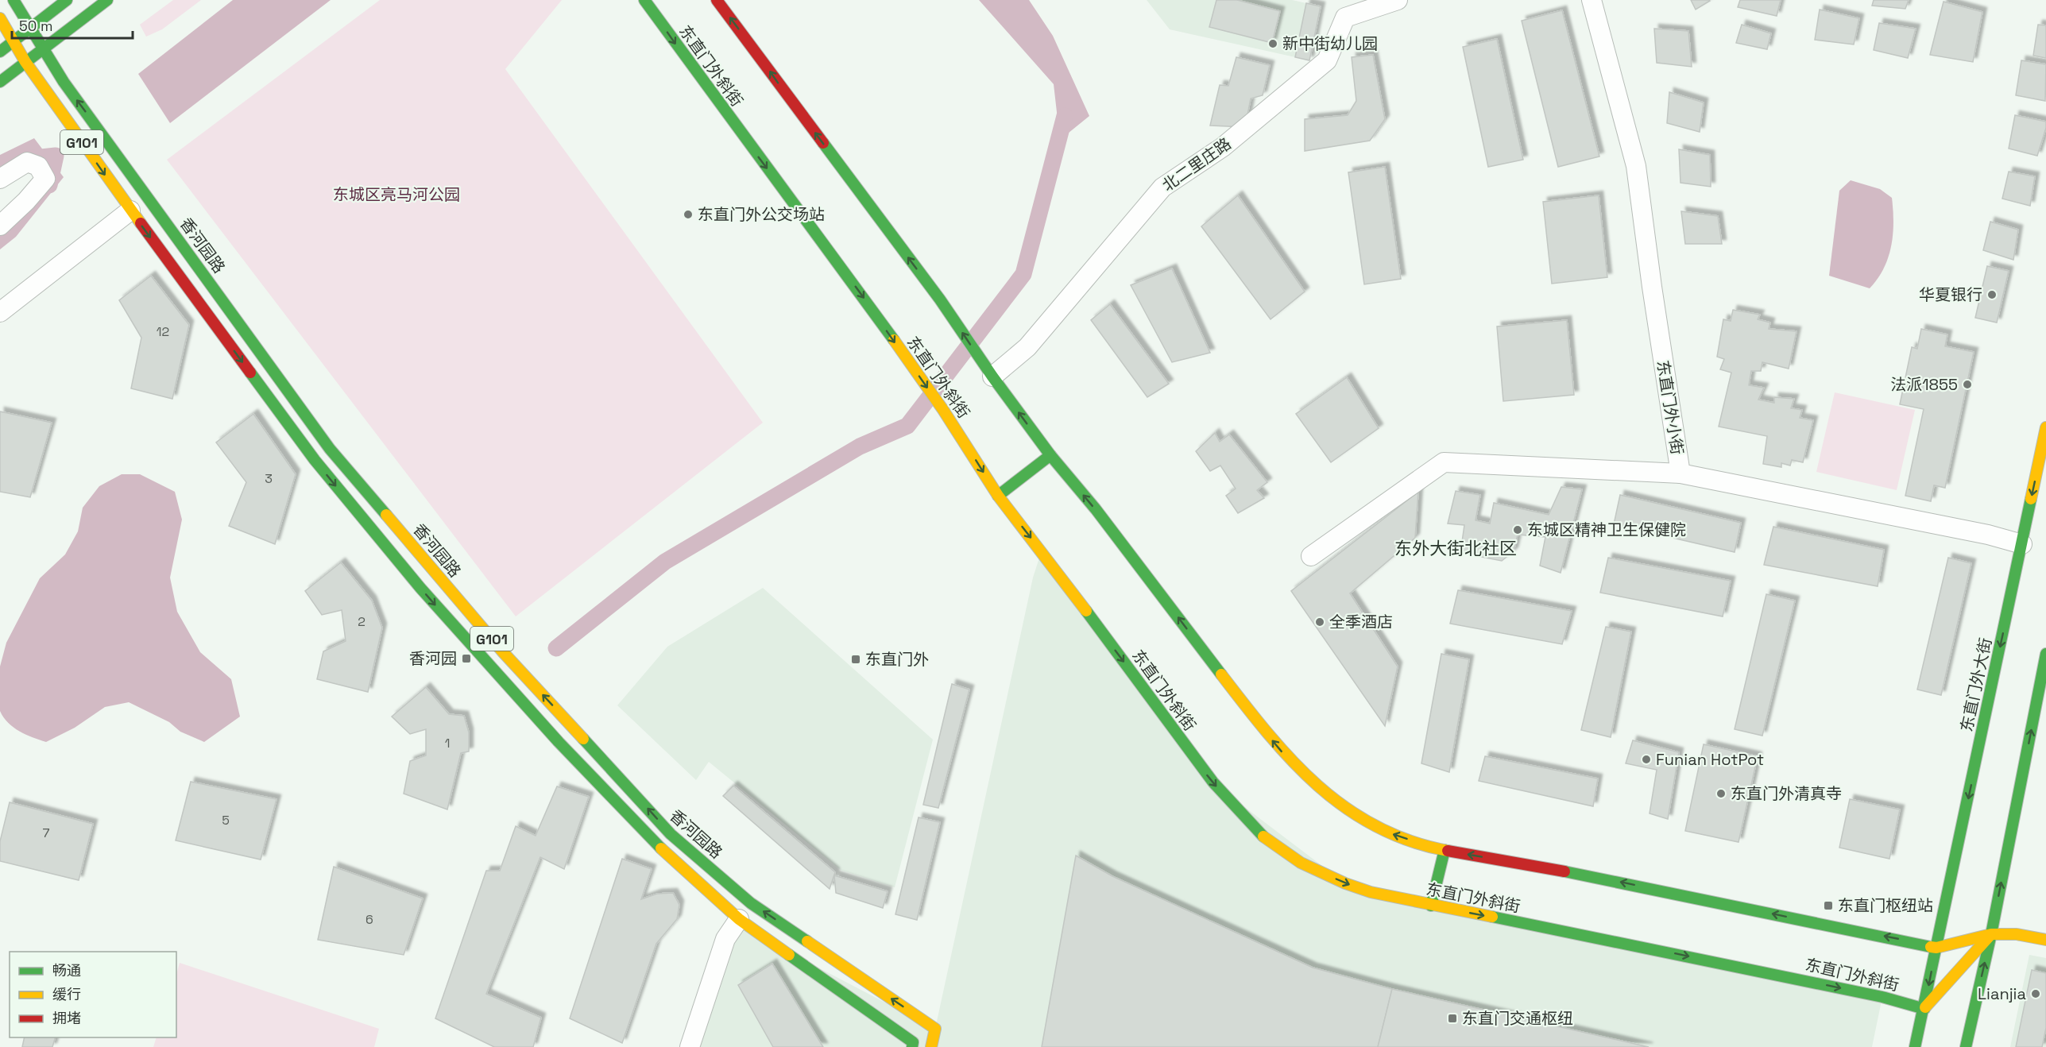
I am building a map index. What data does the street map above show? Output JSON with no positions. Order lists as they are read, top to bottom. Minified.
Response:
{"streets":{"main road":["东直门外斜街","G101","香河园路","东直门外大街"],"street":["北二里庄路","东直门外小街"]},"crossings":[["东直门外斜街","东直门外大街"],["东直门外小街","东直门外大街"]],"districts":["东外大街北社区"],"parks":["东城区亮马河公园"],"places":{"other":["新中街幼儿园","东直门外公交场站","华夏银行","法派1855","东城区精神卫生保健院","全季酒店","Funian HotPot","东直门外清真寺","Lianjia"],"transit":["香河园","东直门外","东直门枢纽站","东直门交通枢纽"]},"house_numbers":["12","3","2","1","5","7","6"],"legend":["畅通","缓行","拥堵"],"scale_bar":"50 m"}
